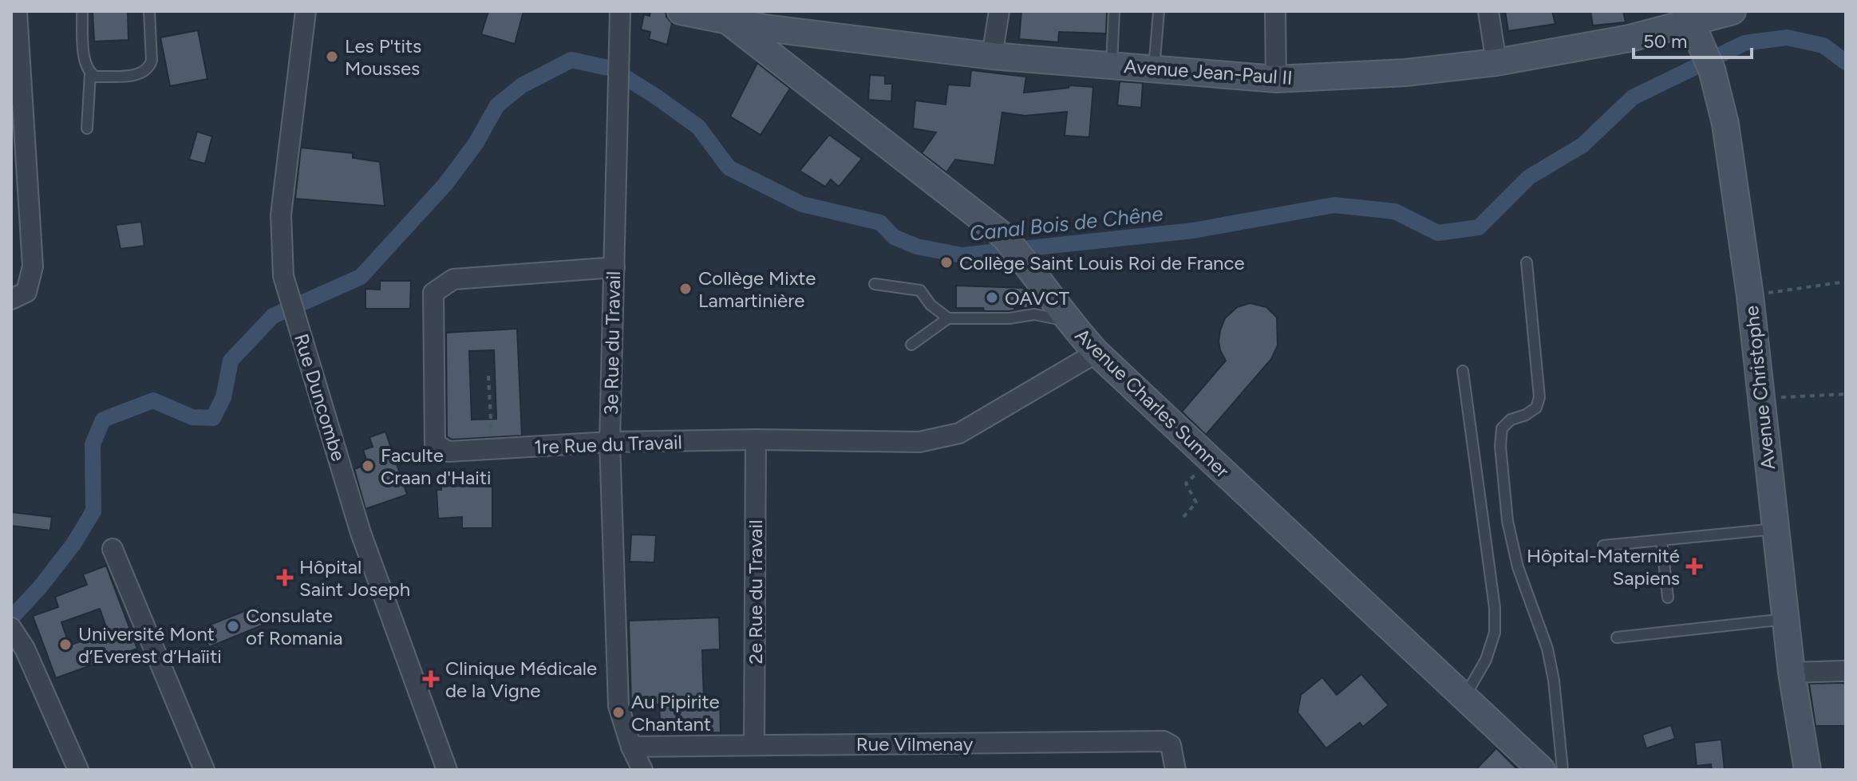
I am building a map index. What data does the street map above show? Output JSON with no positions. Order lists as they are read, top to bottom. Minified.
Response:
{"streets":{"street":["Avenue Jean-Paul II","3e Rue du Travail","Avenue Christophe","Rue Duncombe","Avenue Charles Sumner","1re Rue du Travail","2e Rue du Travail","Rue Vilmenay"]},"crossings":[["Avenue Jean-Paul II","Avenue Christophe"],["Avenue Jean-Paul II","Avenue Charles Sumner"],["3e Rue du Travail","1re Rue du Travail"],["3e Rue du Travail","Rue Vilmenay"],["Avenue Charles Sumner","1re Rue du Travail"],["1re Rue du Travail","2e Rue du Travail"],["2e Rue du Travail","Rue Vilmenay"]],"water":["Canal Bois de Chêne"],"places":{"other":["Les P'tits Mousses","Collège Saint Louis Roi de France","Collège Mixte Lamartinière","OAVCT","Faculte Craan d'Haiti","Consulate of Romania","Université Mont d’Everest d’Haïiti","Au Pipirite Chantant"],"health":["Hôpital-Maternité Sapiens","Hôpital Saint Joseph","Clinique Médicale de la Vigne"]},"scale_bar":"50 m"}
